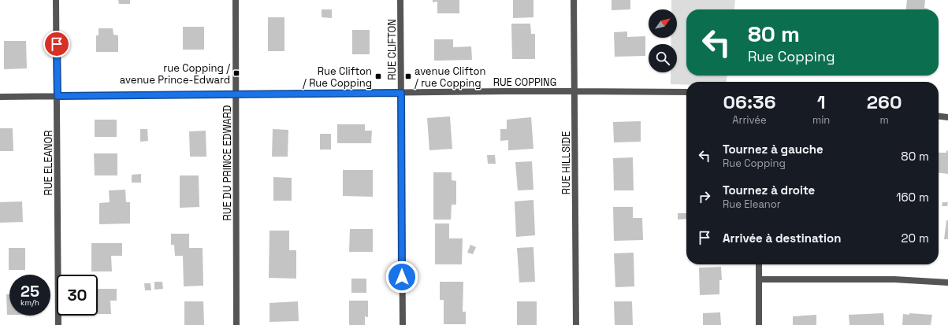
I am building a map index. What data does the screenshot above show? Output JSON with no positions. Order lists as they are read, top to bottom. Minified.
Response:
{"streets":{"street":["RUE CLIFTON","RUE COPPING","RUE ELEANOR","RUE DU PRINCE EDWARD","RUE HILLSIDE"]},"crossings":[["RUE CLIFTON","RUE COPPING"],["RUE COPPING","RUE ELEANOR"],["RUE COPPING","RUE DU PRINCE EDWARD"],["RUE COPPING","RUE HILLSIDE"]],"places":{"transit":["rue Copping / avenue Prince-Edward","Rue Clifton / Rue Copping","avenue Clifton / rue Copping"]},"north":"top right","page":{"turn":["80 m","Rue Copping"],"eta":["06:36","Arrivée","1","min","260","m"],"list":[{"name":"Tournez à gauche","note":"Rue Copping","value":"80 m"},{"name":"Tournez à droite","note":"Rue Eleanor","value":"160 m"},{"name":"Arrivée à destination","value":"20 m"}],"speed":"25 km/h","limit":"30"}}
